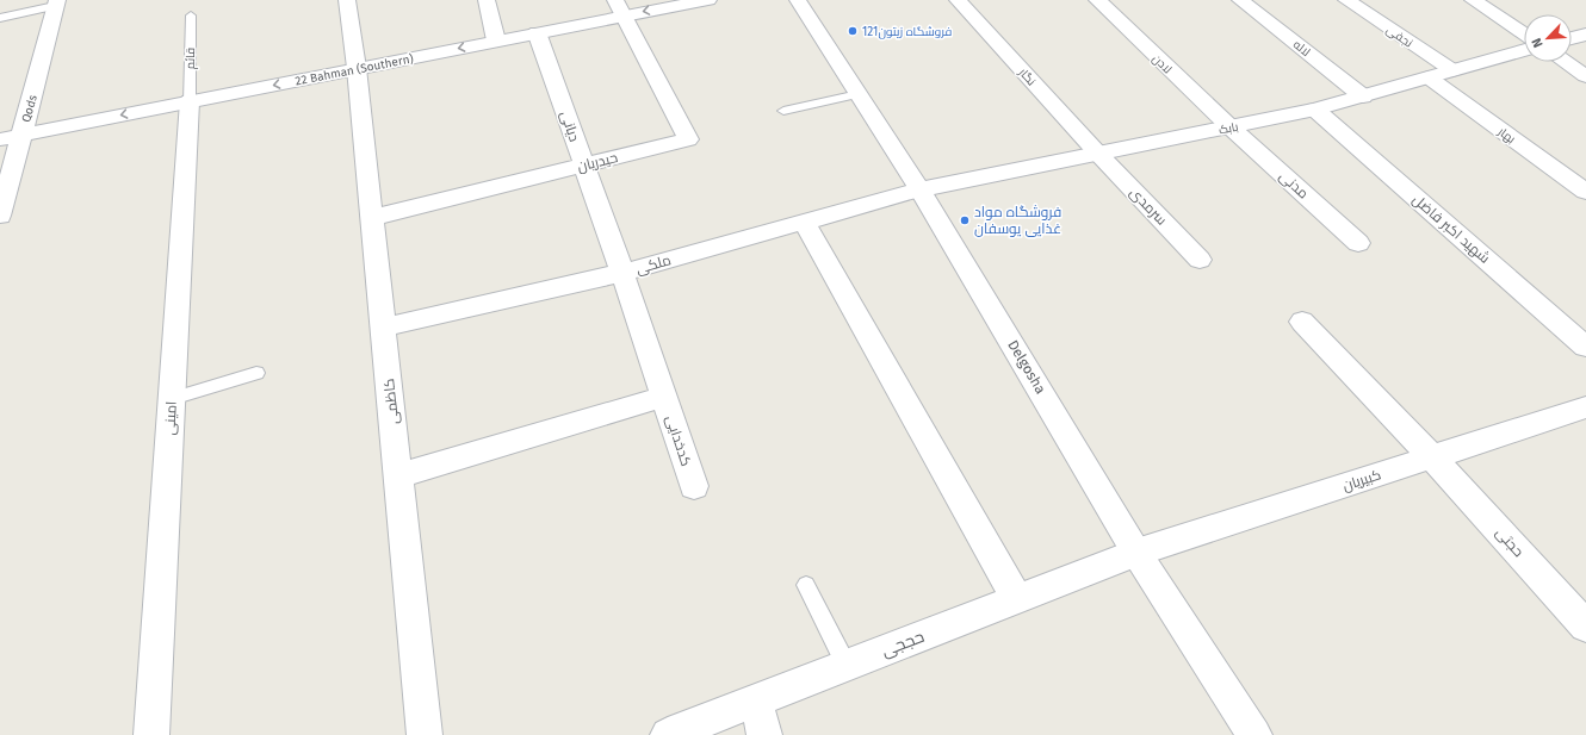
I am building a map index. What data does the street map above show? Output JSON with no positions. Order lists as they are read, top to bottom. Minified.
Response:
{"streets":{"street":["نجفی","لاله","لادن","22 Bahman (Southern)","نگار","Qods","دیانی","بابک","بهار","حیدریان","مدنی","سرمدی","شهید اکبر فاضل","ملکی","Delgosha","کاظمی","امینی","کدخدایی","کبیریان","حجتی","حججی"],"lane":["قائم"]},"crossings":[["نجفی","بابک"],["لاله","بابک"],["قائم","22 Bahman (Southern)"],["قائم","امینی"],["لادن","بابک"],["لادن","مدنی"],["22 Bahman (Southern)","Qods"],["22 Bahman (Southern)","دیانی"],["22 Bahman (Southern)","حیدریان"],["22 Bahman (Southern)","کاظمی"],["22 Bahman (Southern)","امینی"],["نگار","بابک"],["نگار","سرمدی"],["دیانی","حیدریان"],["دیانی","ملکی"],["دیانی","کدخدایی"],["بابک","بهار"],["بابک","مدنی"],["بابک","سرمدی"],["بابک","شهید اکبر فاضل"],["بابک","ملکی"],["بابک","Delgosha"],["حیدریان","کاظمی"],["ملکی","Delgosha"],["ملکی","کاظمی"],["ملکی","کدخدایی"],["Delgosha","کبیریان"],["Delgosha","حججی"],["کبیریان","حجتی"],["کبیریان","حججی"]],"one_way":["22 Bahman (Southern)"],"places":["فروشگاه زیتون121","فروشگاه مواد غذایی یوسفان"],"north":"bottom left"}
